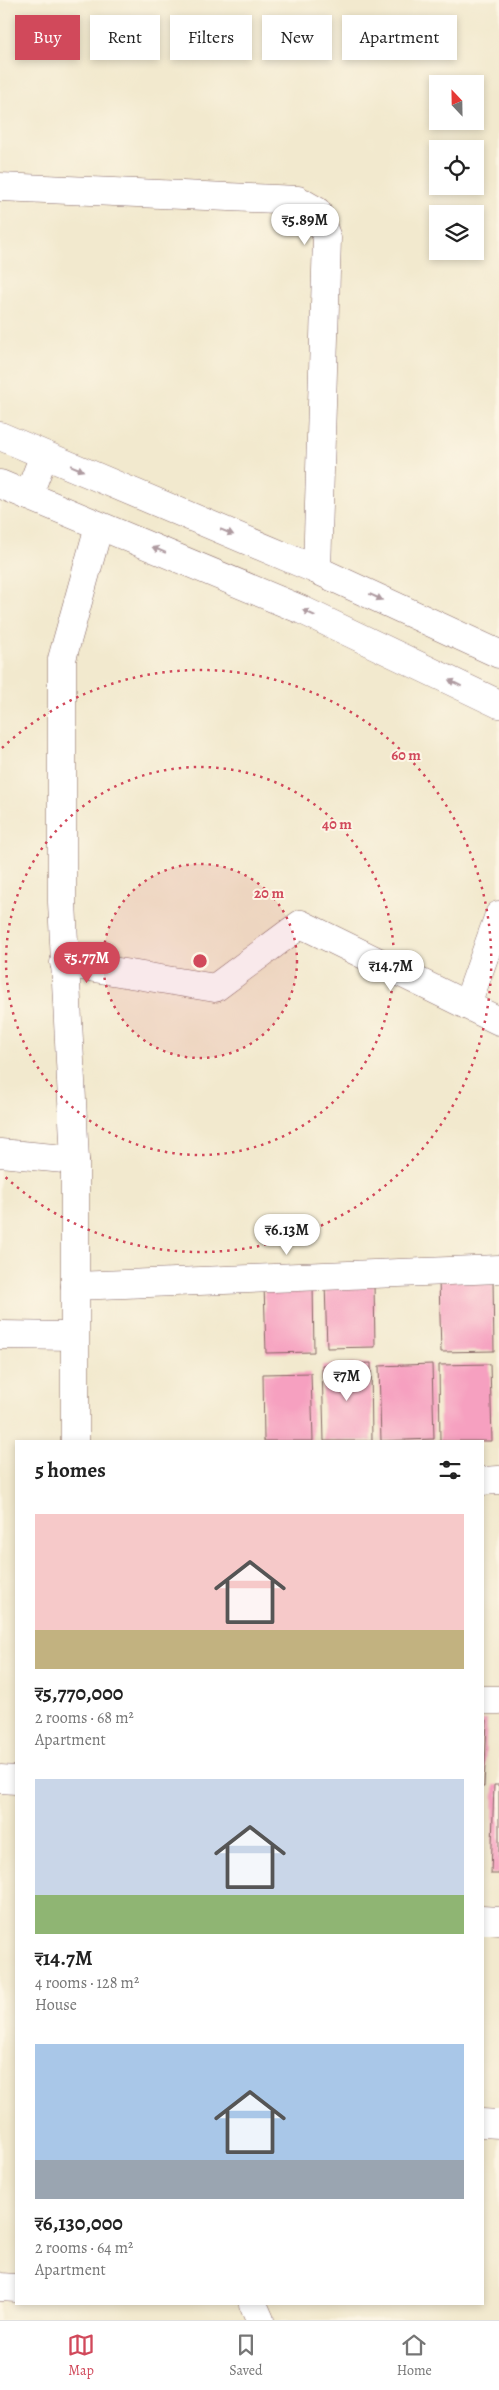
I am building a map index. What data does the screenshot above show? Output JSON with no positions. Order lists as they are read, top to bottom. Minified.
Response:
{"north":"top","page":{"chip":["Buy","Rent","Filters","New","Apartment"],"price":["₹5.89M","₹5.77M","₹14.7M","₹6.13M","₹7M"],"heading":"5 homes","list":[{"name":"₹5,770,000","note":"2 rooms · 68 m² · Apartment"},{"name":"₹14.7M","note":"4 rooms · 128 m² · House"},{"name":"₹6,130,000","note":"2 rooms · 64 m² · Apartment"}],"tabs":["Map","Saved","Home"]},"rings":["60 m","40 m","20 m"]}
